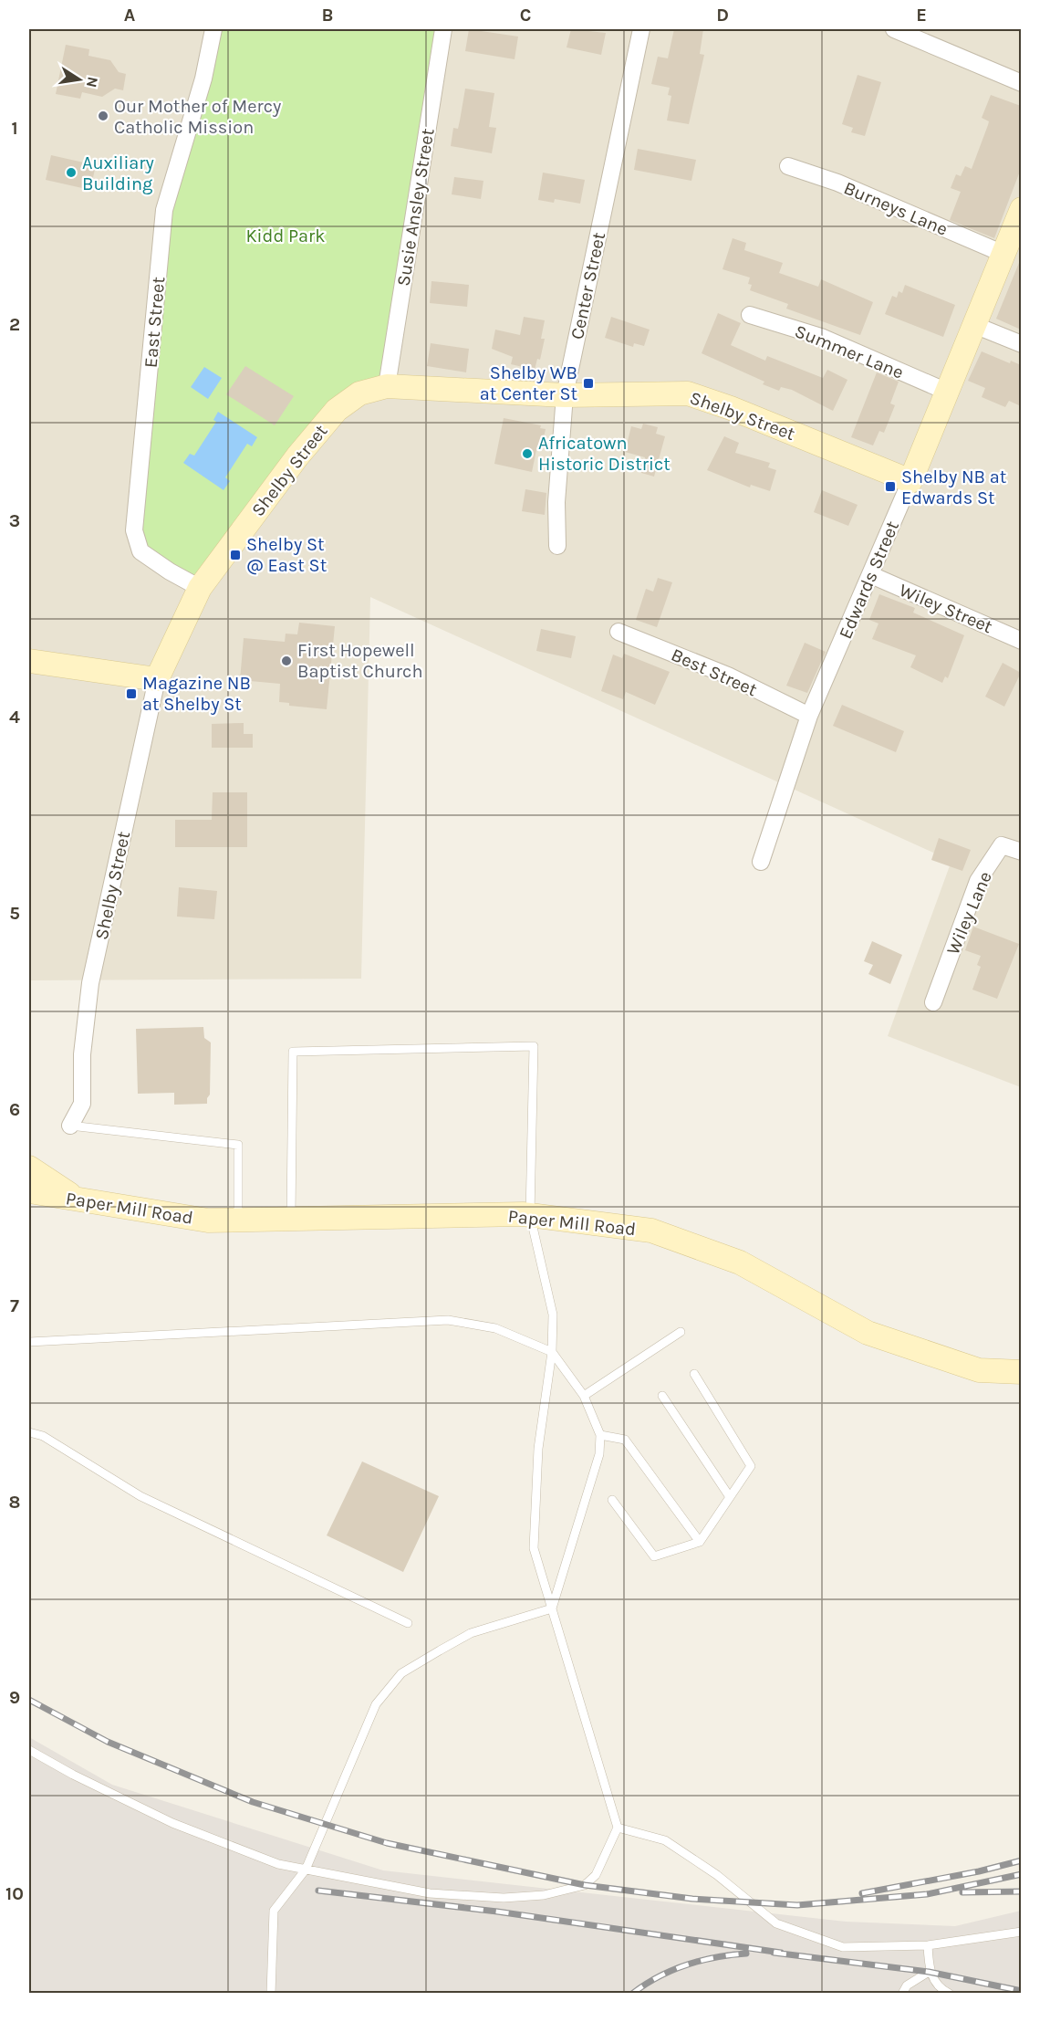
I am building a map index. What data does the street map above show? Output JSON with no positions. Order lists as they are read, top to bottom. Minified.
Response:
{"streets":{"street":["Susie Ansley Street","Burneys Lane","Center Street","East Street","Summer Lane","Shelby Street","Edwards Street","Wiley Street","Best Street","Wiley Lane","Paper Mill Road"]},"crossings":[["Susie Ansley Street","Shelby Street"],["Burneys Lane","Edwards Street"],["Center Street","Shelby Street"],["East Street","Shelby Street"],["Summer Lane","Edwards Street"],["Shelby Street","Edwards Street"],["Edwards Street","Wiley Street"],["Edwards Street","Best Street"]],"parks":["Kidd Park"],"places":{"other":["Our Mother of Mercy Catholic Mission","Auxiliary Building","Africatown Historic District","First Hopewell Baptist Church"],"transit":["Shelby WB at Center St","Shelby NB at Edwards St","Shelby St @ East St","Magazine NB at Shelby St"]},"north":"right","grid":{"columns":["A","B","C","D","E"],"rows":["1","2","3","4","5","6","7","8","9","10"]}}
